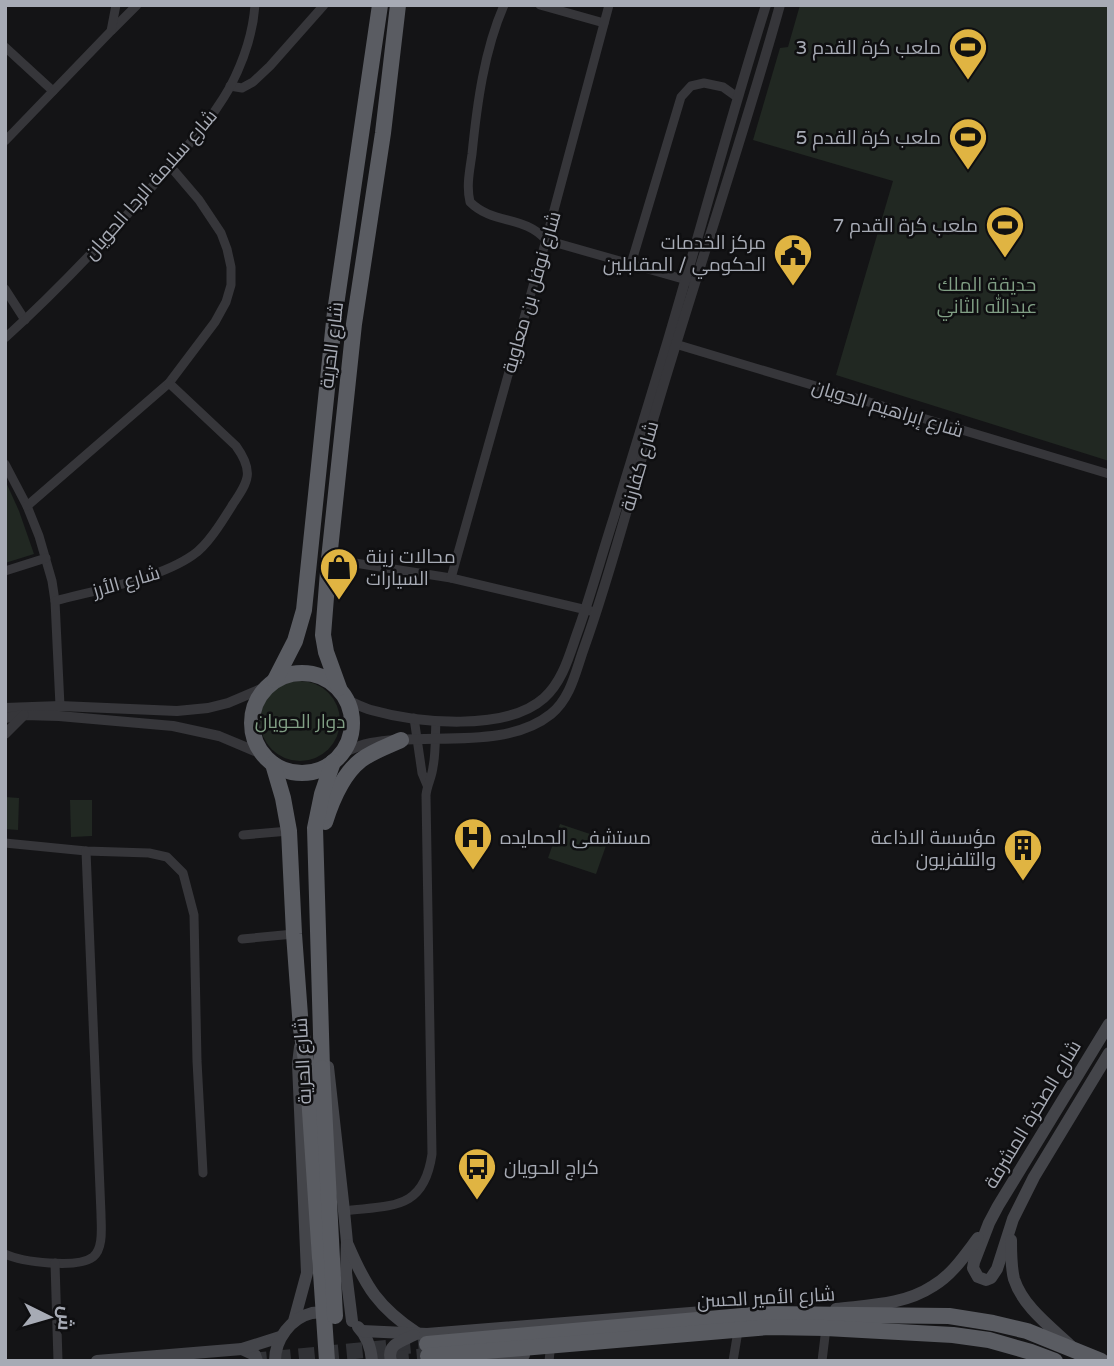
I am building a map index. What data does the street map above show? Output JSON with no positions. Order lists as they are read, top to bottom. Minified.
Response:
{"streets":{"highway":["شارع الحرية","شارع الأمير الحسن"],"main road":["شارع الصخرة المشرفة"],"street":["شارع سلامة الرجا الحويان","شارع نوفل بن معاوية","شارع إبراهيم الحويان","شارع كفارنة","شارع الأرز"]},"crossings":[["شارع الحرية","شارع كفارنة"],["شارع إبراهيم الحويان","شارع كفارنة"]],"parks":["حديقة الملك عبدالله الثاني","دوار الحويان"],"places":{"sports":["ملعب كرة القدم 3","ملعب كرة القدم 5","ملعب كرة القدم 7"],"public building":["مركز الخدمات الحكومي / المقابلين"],"shop":["محالات زينة السيارات"],"hospital":["مستشفى الحمايده"],"building":["مؤسسة الاذاعة والتلفزيون"],"bus stop":["كراج الحويان"]},"north":"right"}
